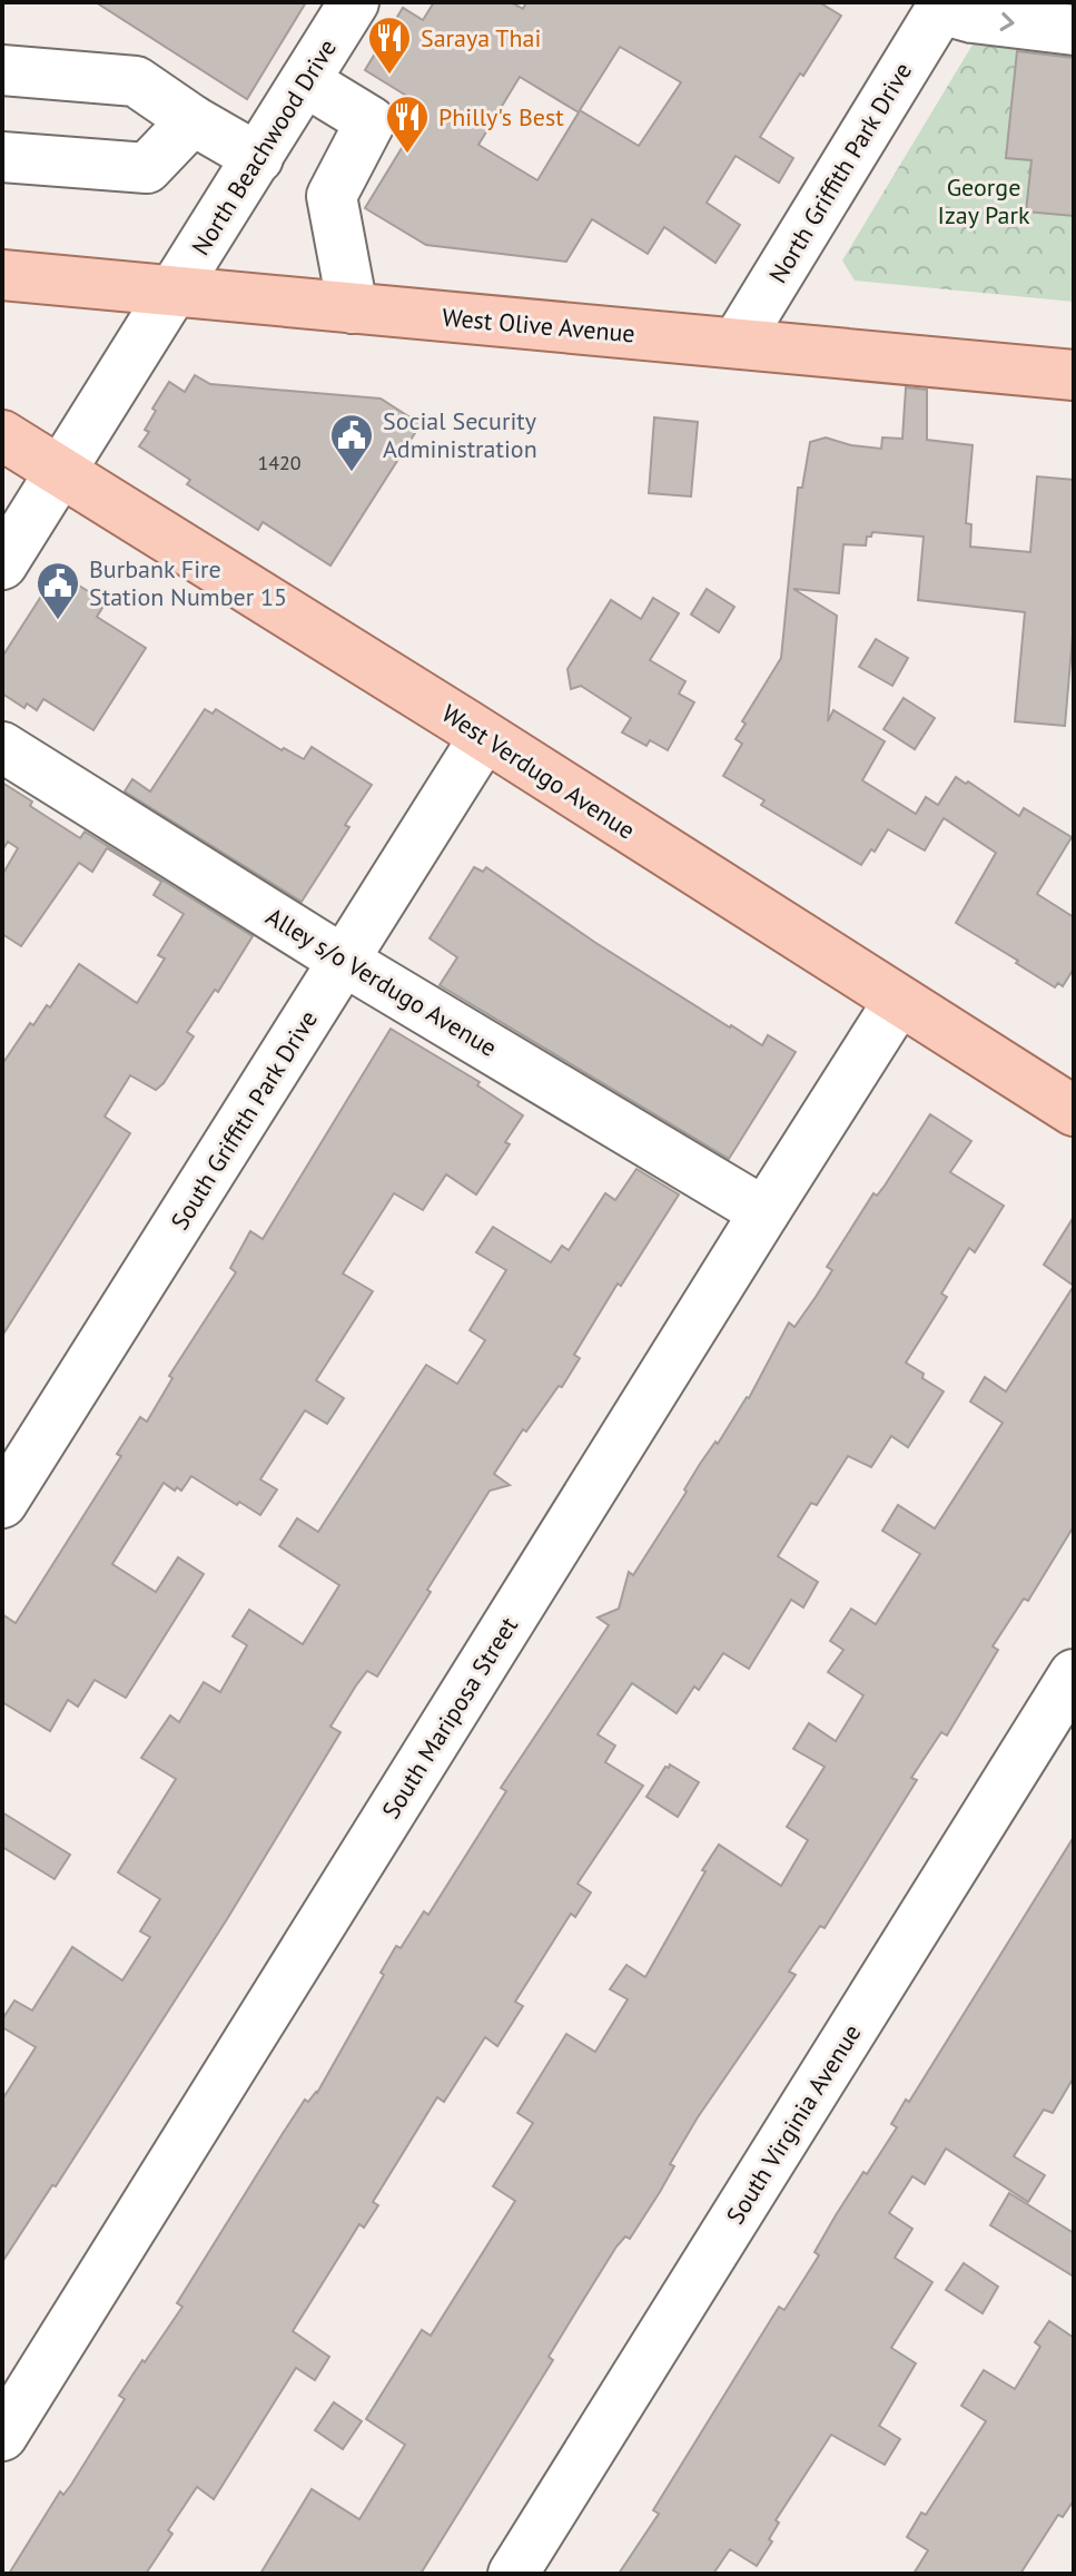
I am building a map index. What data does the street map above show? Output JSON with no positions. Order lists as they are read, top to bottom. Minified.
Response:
{"streets":{"main road":["West Olive Avenue","West Verdugo Avenue"],"street":["North Beachwood Drive","North Griffith Park Drive","Alley s/o Verdugo Avenue","South Griffith Park Drive","South Mariposa Street","South Virginia Avenue"]},"crossings":[["North Beachwood Drive","West Olive Avenue"],["North Beachwood Drive","West Verdugo Avenue"],["North Griffith Park Drive","West Olive Avenue"],["West Verdugo Avenue","South Griffith Park Drive"],["West Verdugo Avenue","South Mariposa Street"],["Alley s/o Verdugo Avenue","South Griffith Park Drive"],["Alley s/o Verdugo Avenue","South Mariposa Street"]],"parks":["George Izay Park"],"places":{"restaurant":["Saraya Thai","Philly's Best"],"public building":["Social Security Administration","Burbank Fire Station Number 15"]},"house_numbers":["1420"]}
